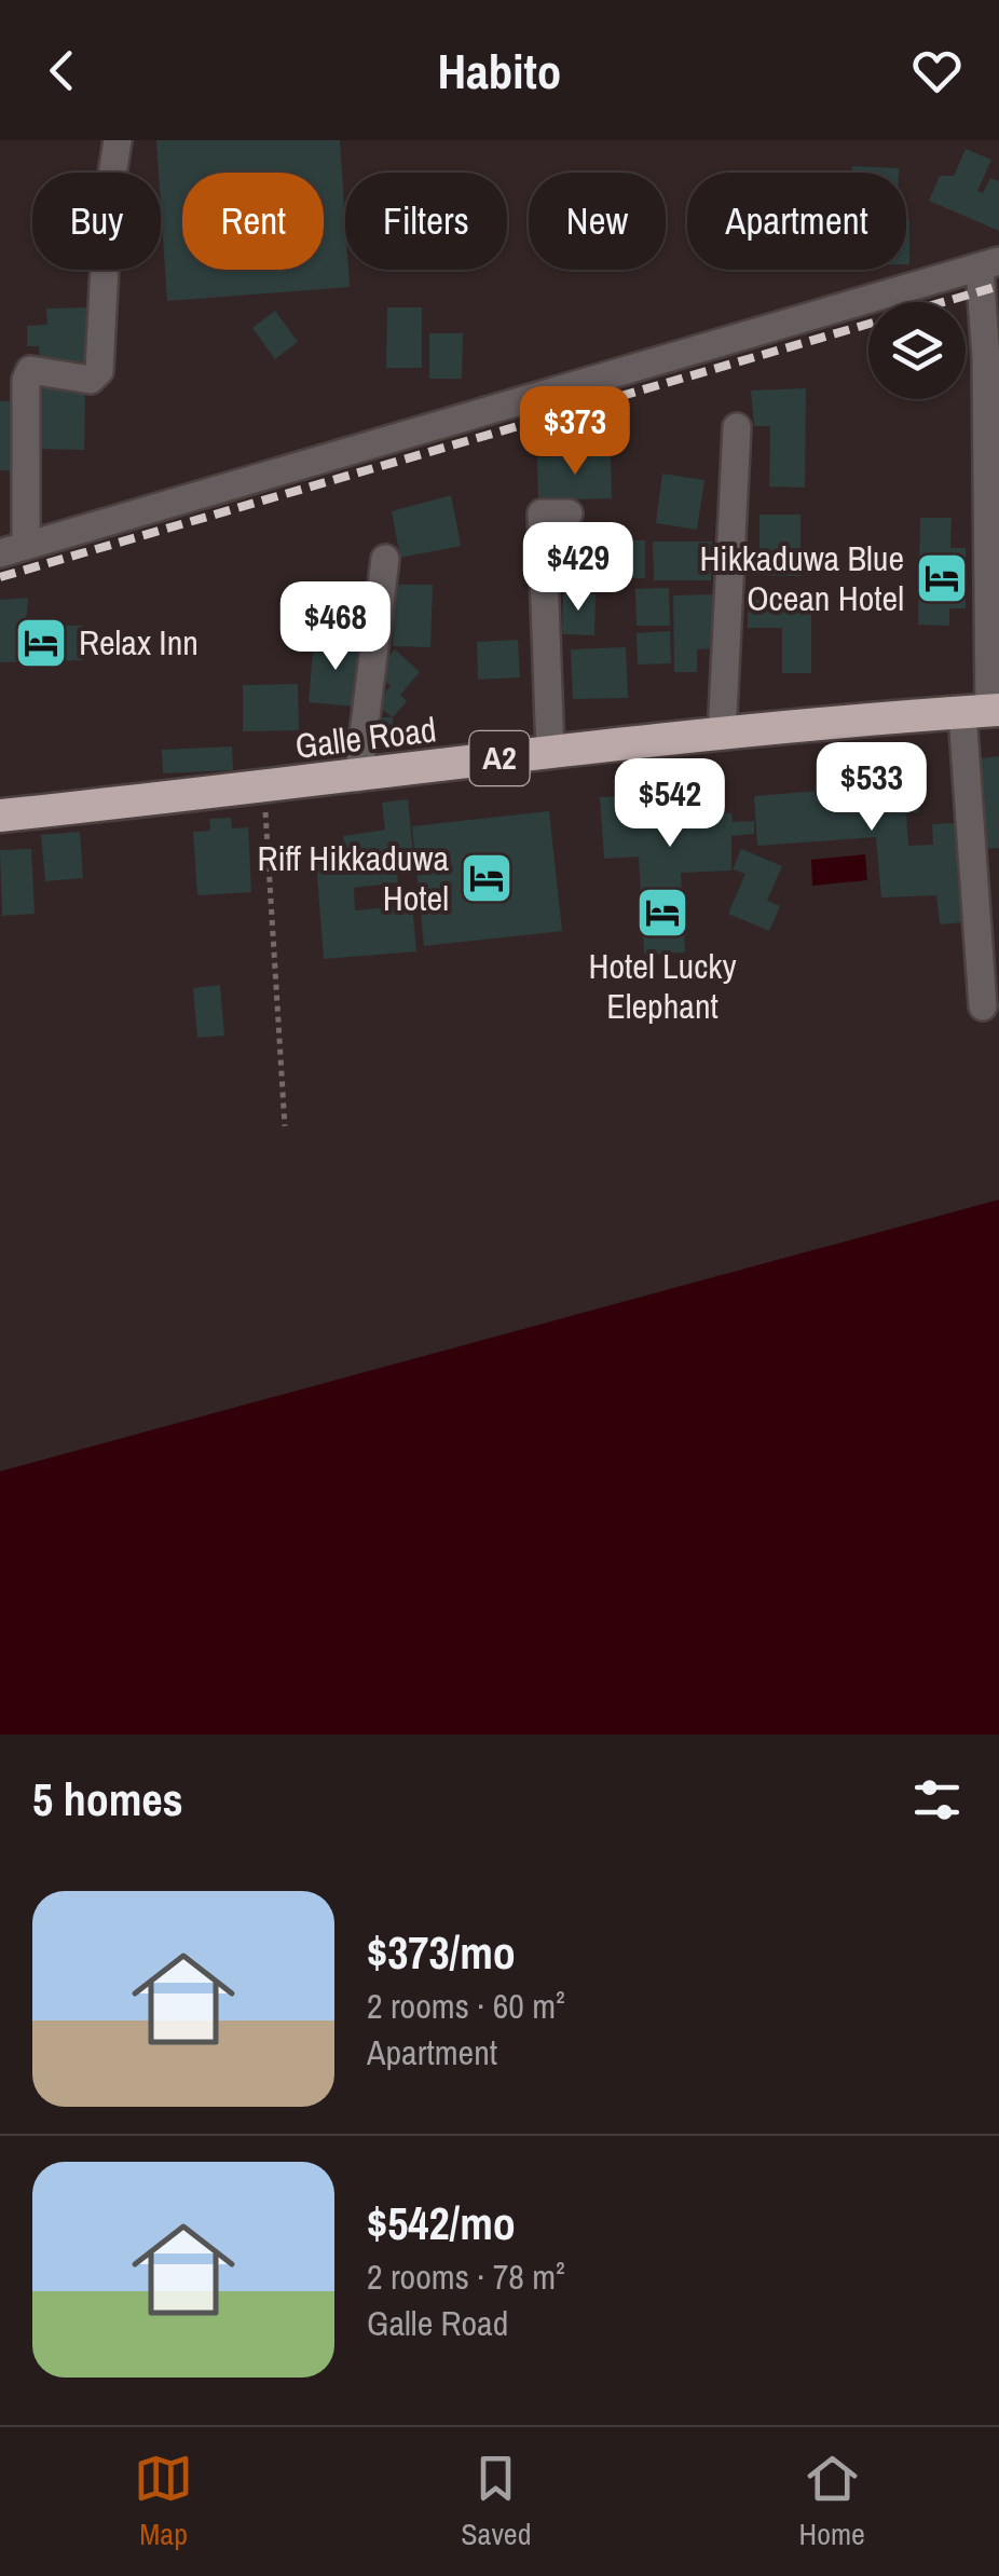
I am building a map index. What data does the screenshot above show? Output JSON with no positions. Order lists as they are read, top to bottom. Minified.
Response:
{"streets":{"highway":["Galle Road","A2"]},"places":{"hotel":["Hikkaduwa Blue Ocean Hotel","Relax Inn","Riff Hikkaduwa Hotel","Hotel Lucky Elephant"]},"page":{"header":"Habito","chip":["Buy","Rent","Filters","New","Apartment"],"price":["$373","$429","$468","$533","$542"],"heading":"5 homes","list":[{"name":"$373/mo","note":"2 rooms · 60 m² · Apartment"},{"name":"$542/mo","note":"2 rooms · 78 m² · Galle Road"}],"tabs":["Map","Saved","Home"]}}
